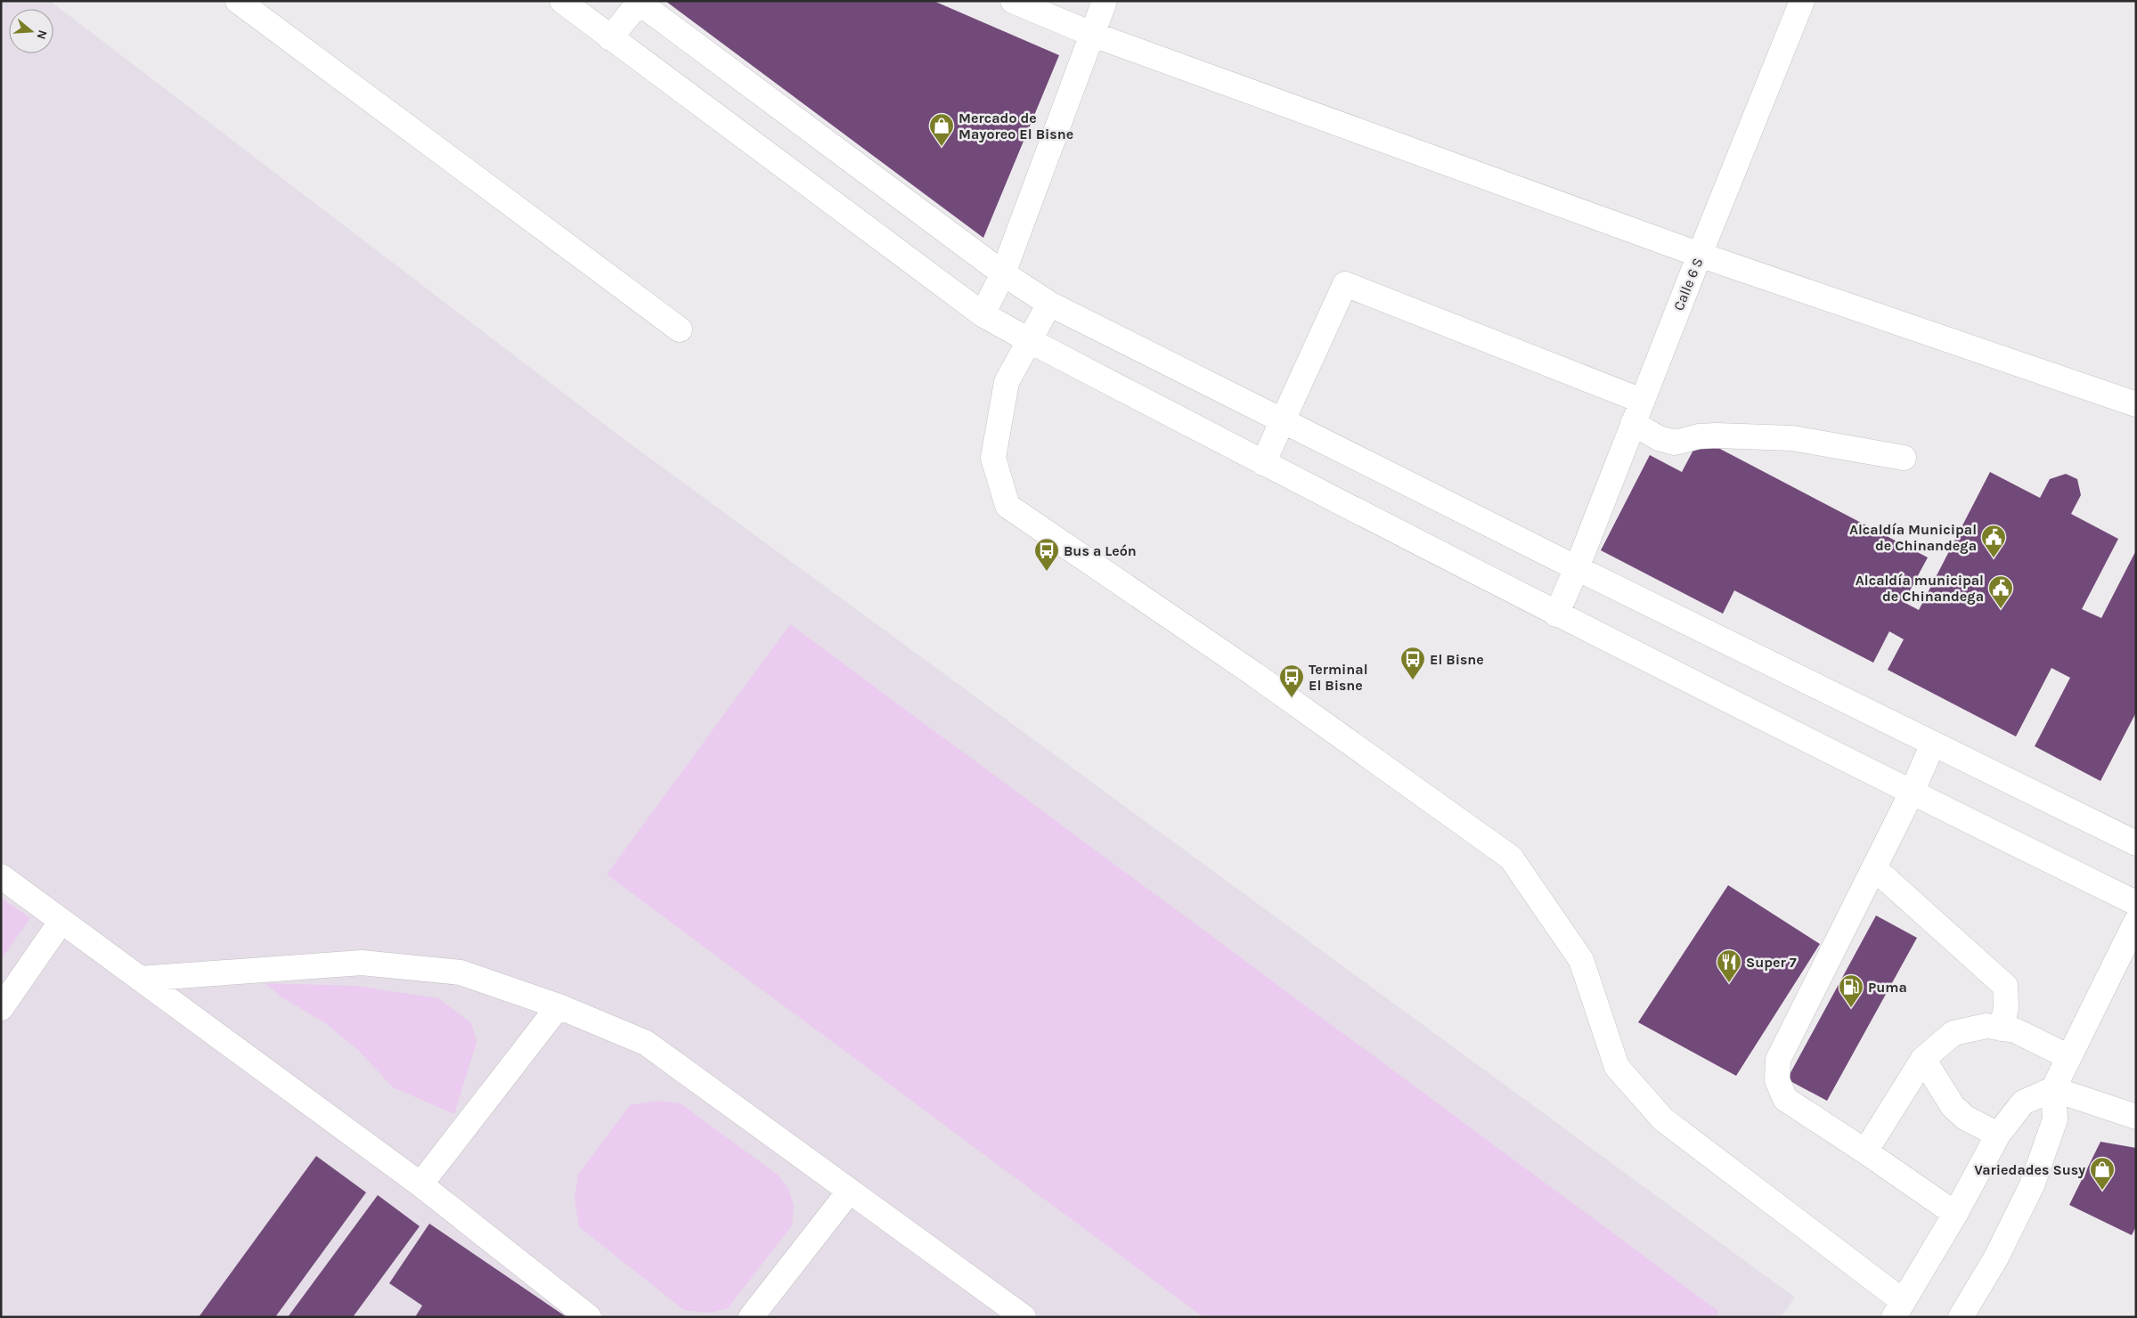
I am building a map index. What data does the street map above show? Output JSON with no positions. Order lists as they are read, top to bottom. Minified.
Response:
{"streets":{"street":["Calle 6 S"]},"places":{"shop":["Mercado de Mayoreo El Bisne","Variedades Susy"],"public building":["Alcaldía Municipal de Chinandega","Alcaldía municipal de Chinandega"],"bus stop":["Bus a León","El Bisne","Terminal El Bisne"],"restaurant":["Super 7"],"fuel station":["Puma"]},"north":"right"}
